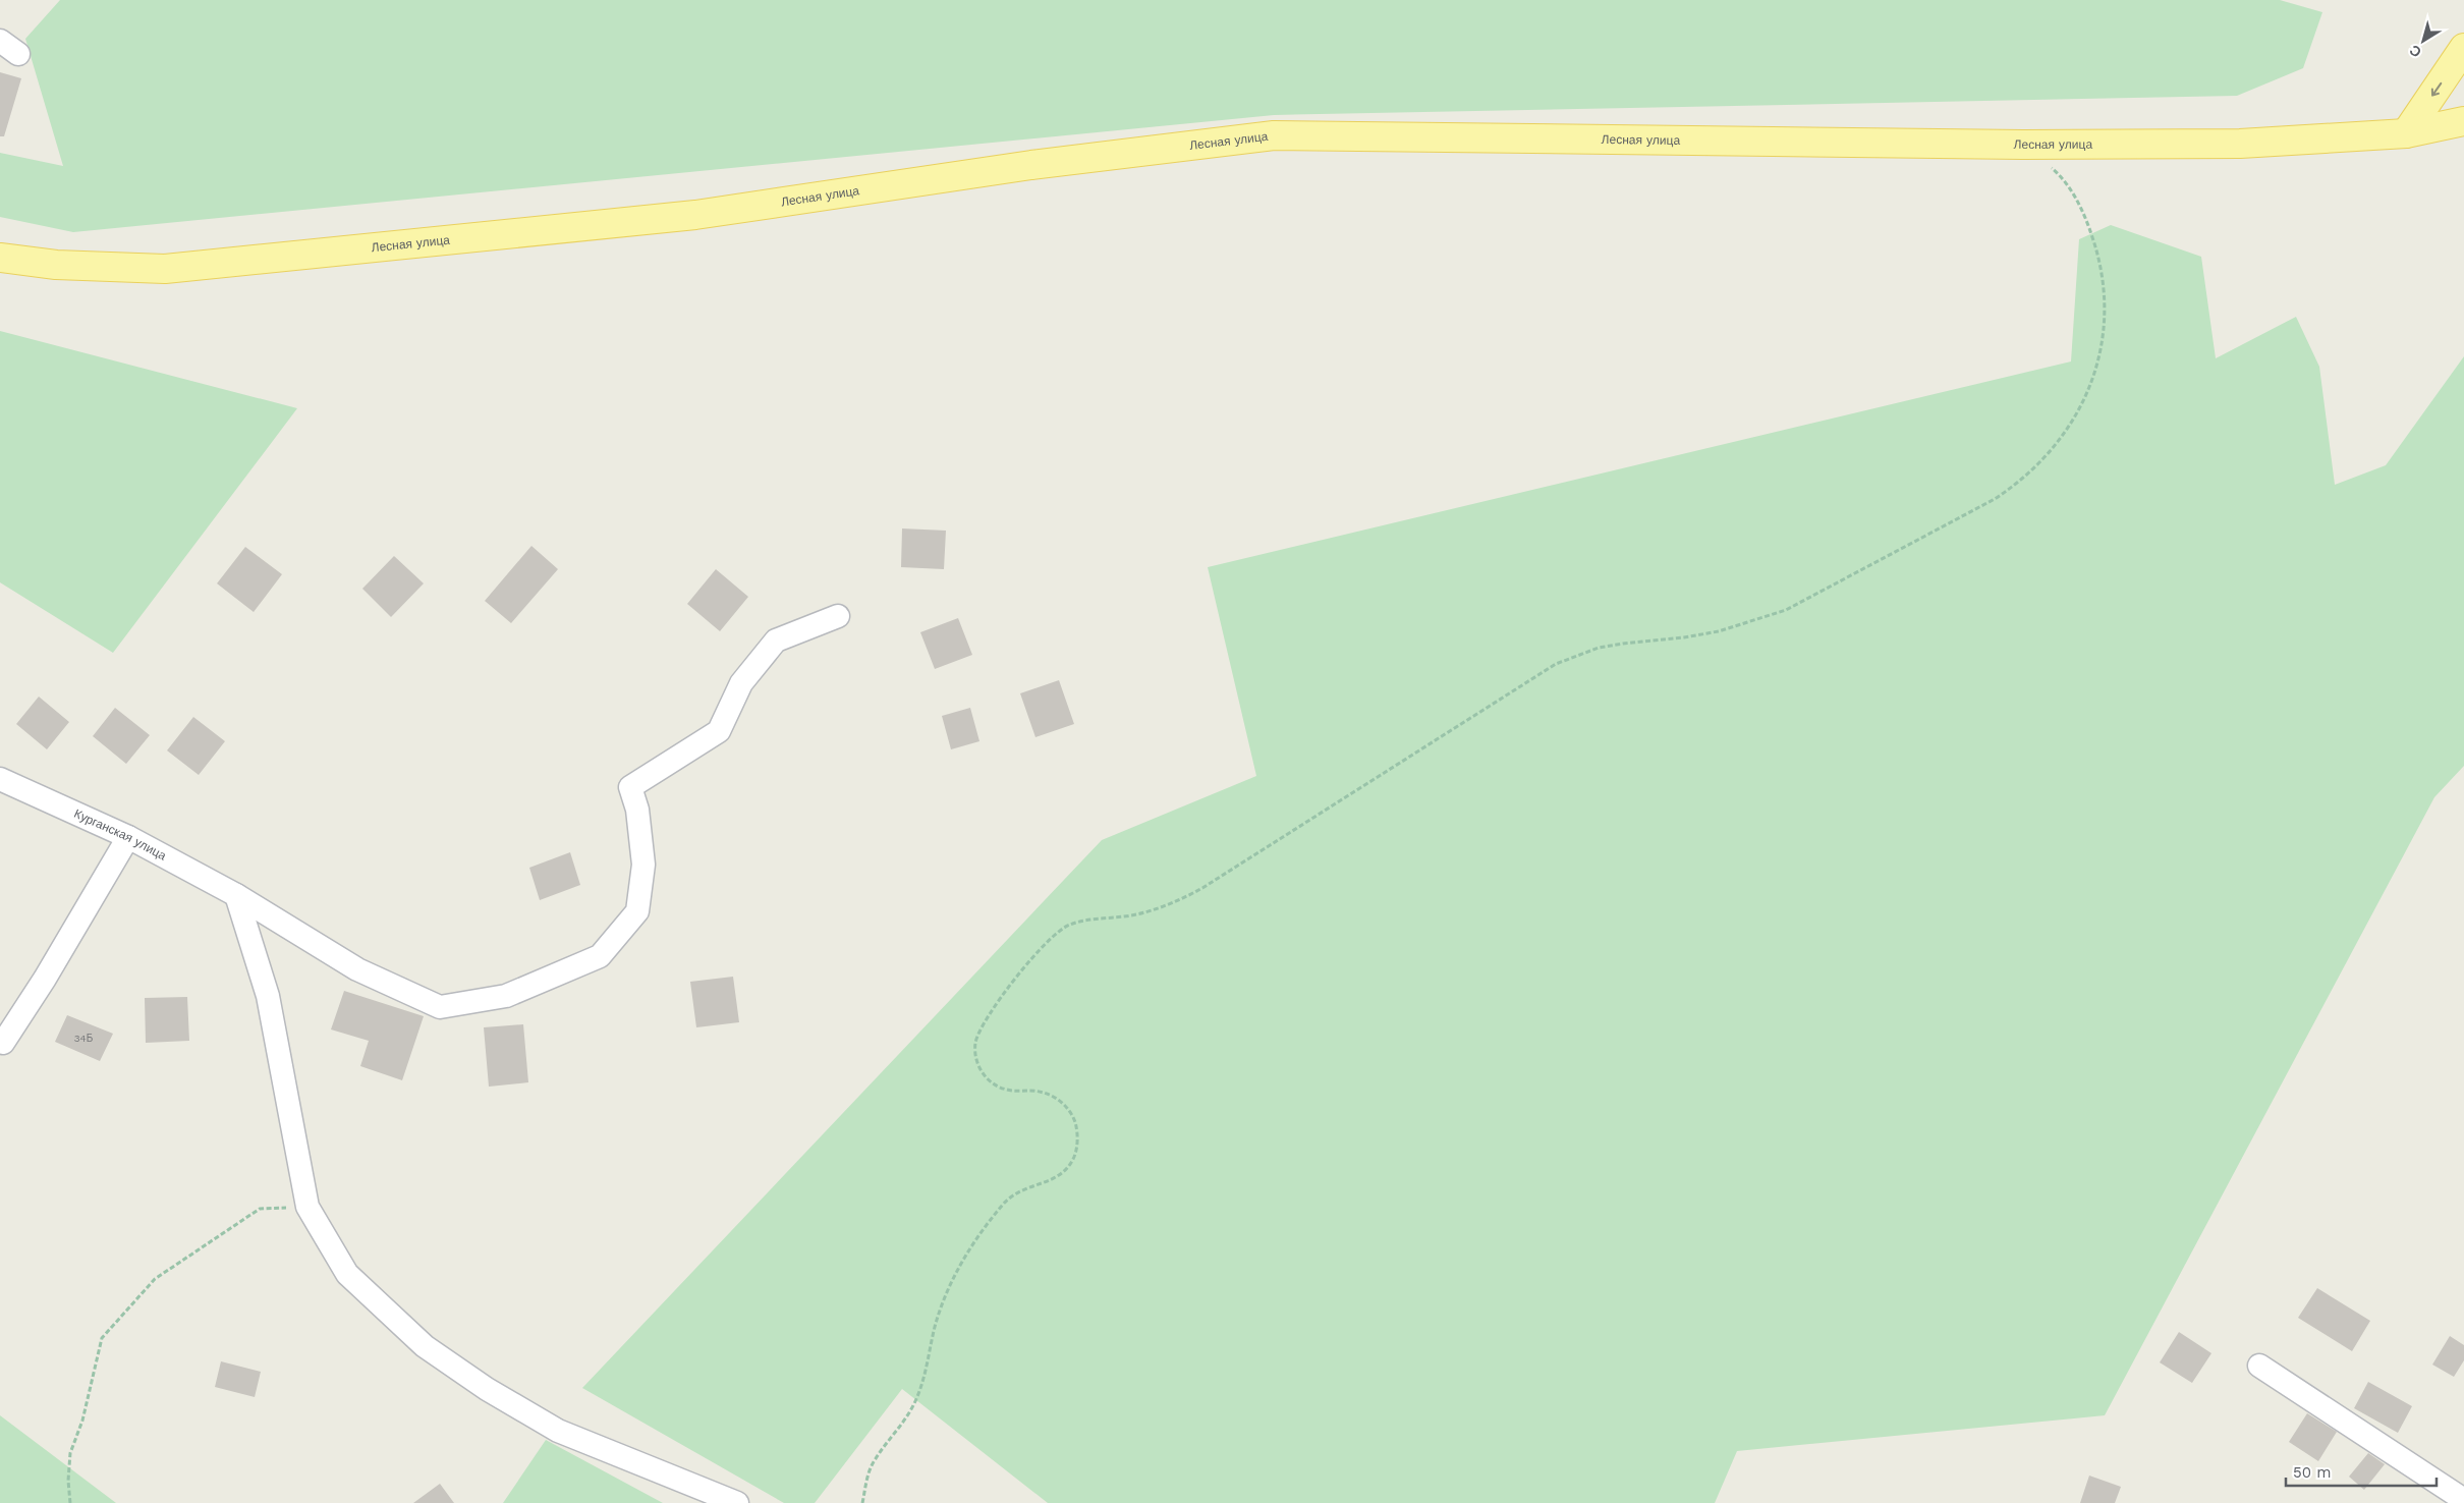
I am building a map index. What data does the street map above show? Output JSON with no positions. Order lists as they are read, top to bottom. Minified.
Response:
{"streets":{"main road":["Лесная улица"],"street":["Курганская улица"]},"house_numbers":["34Б"],"scale_bar":"50 m","north":"bottom left"}
